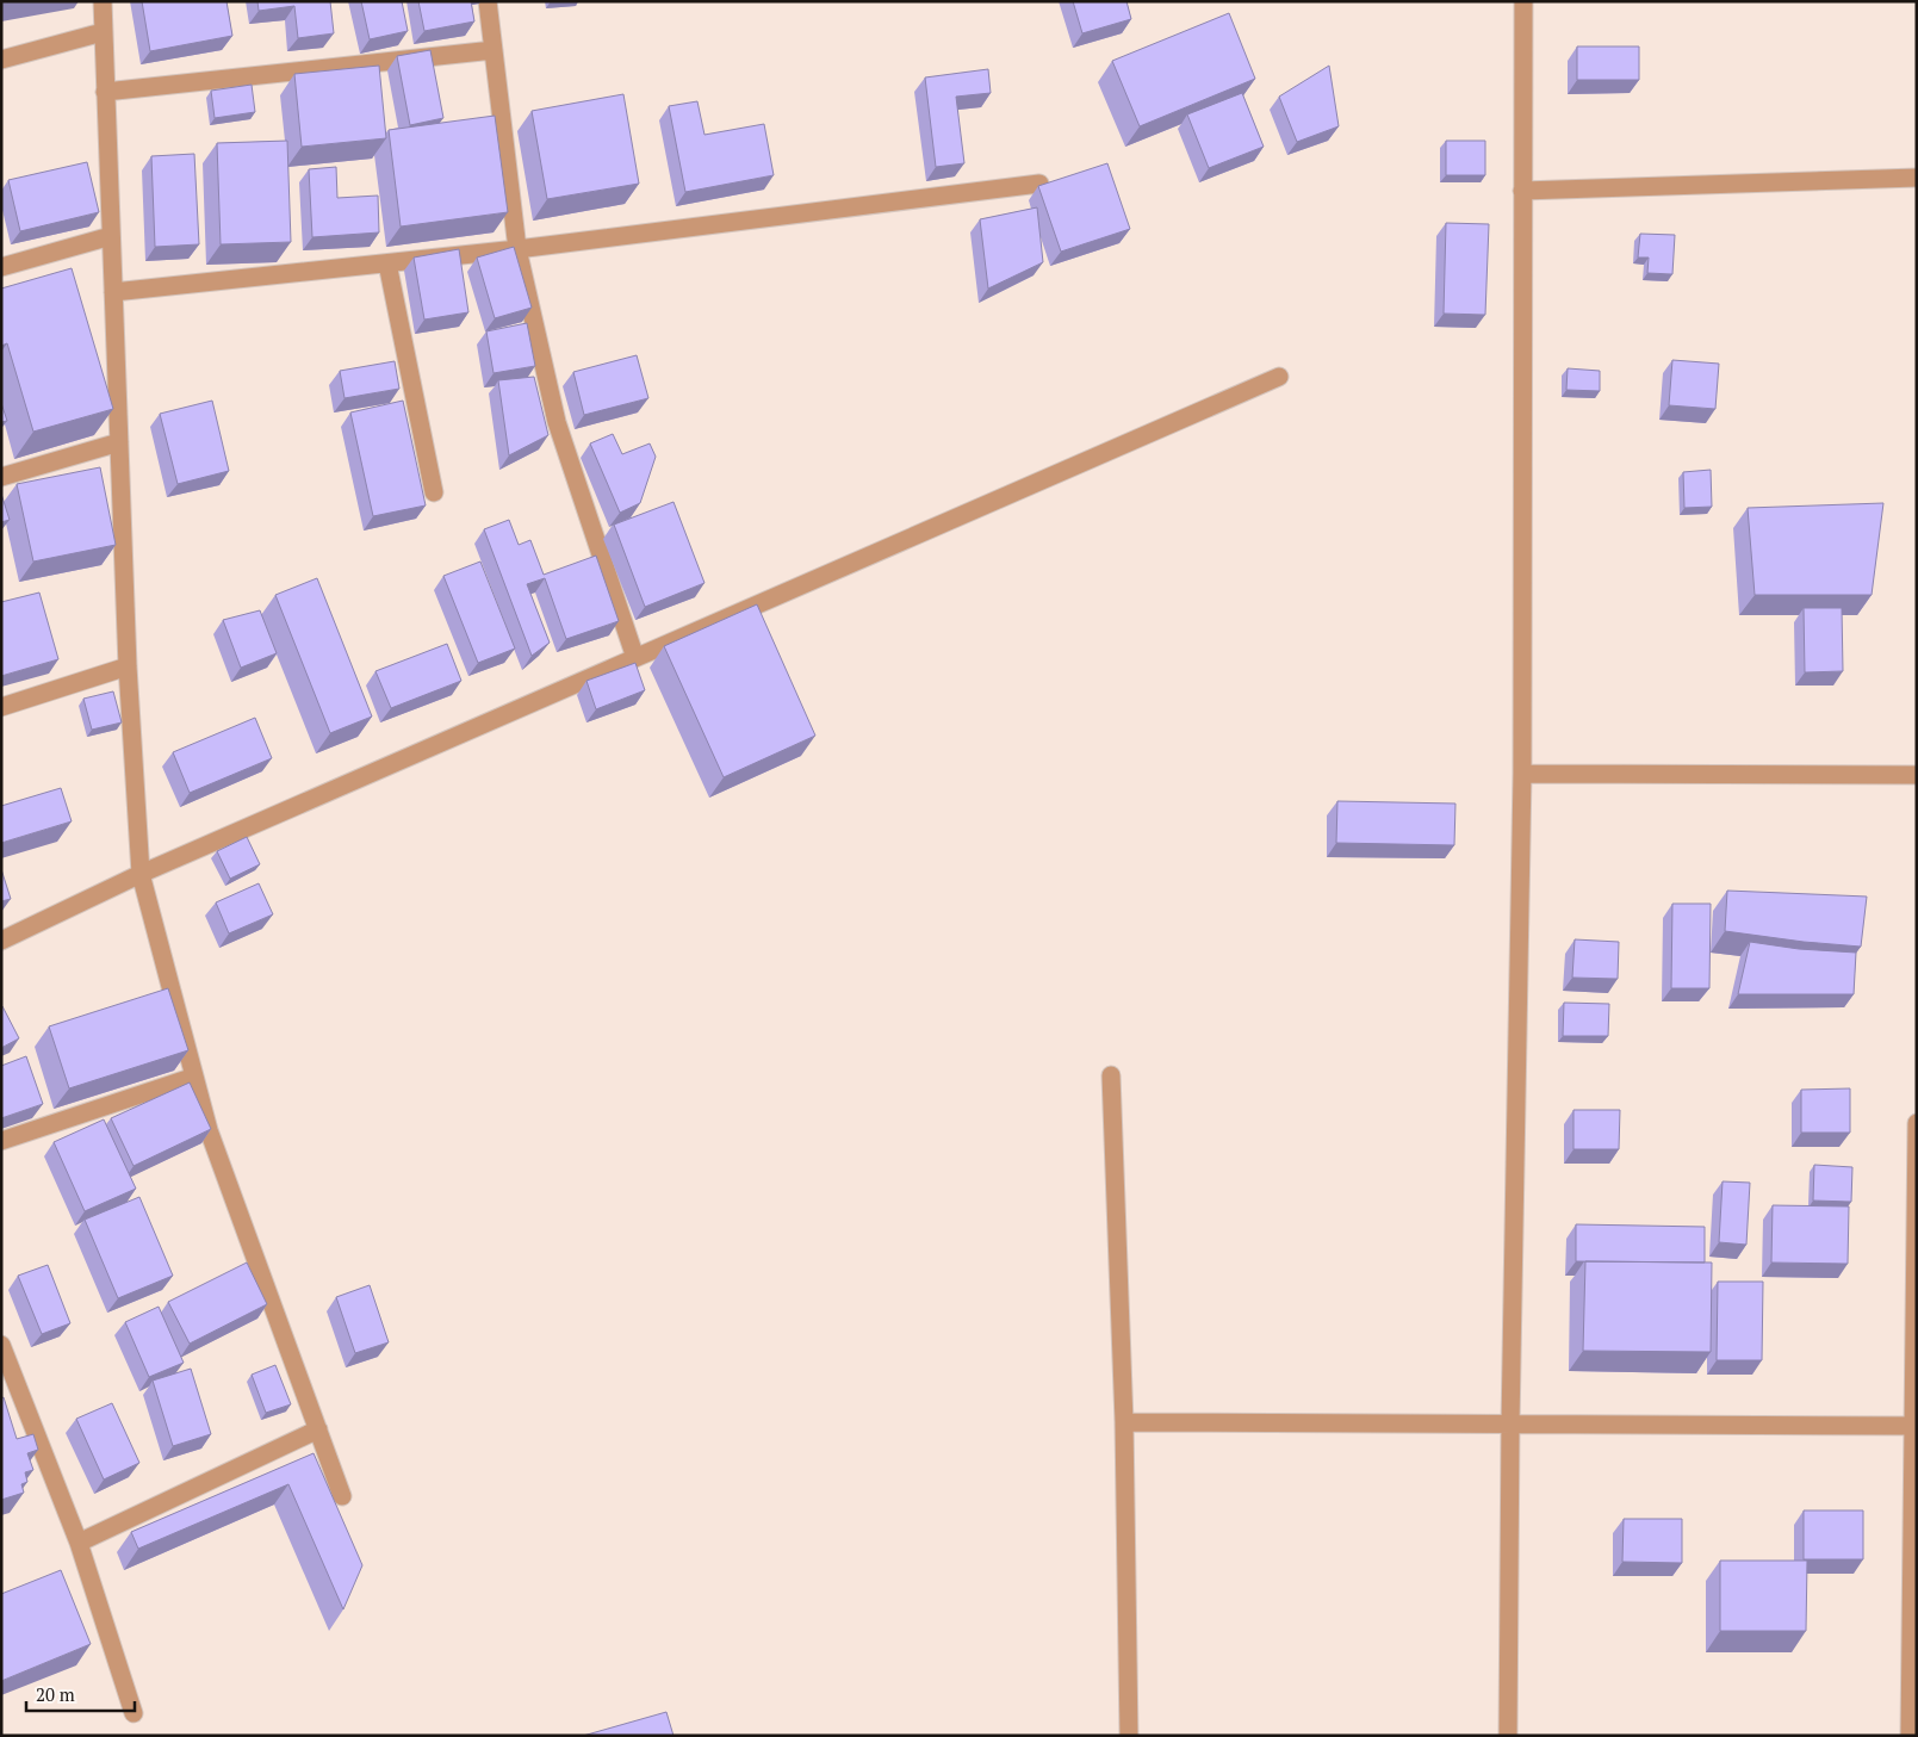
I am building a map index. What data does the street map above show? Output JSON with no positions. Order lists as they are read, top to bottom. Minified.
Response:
{"scale_bar":"20 m"}
